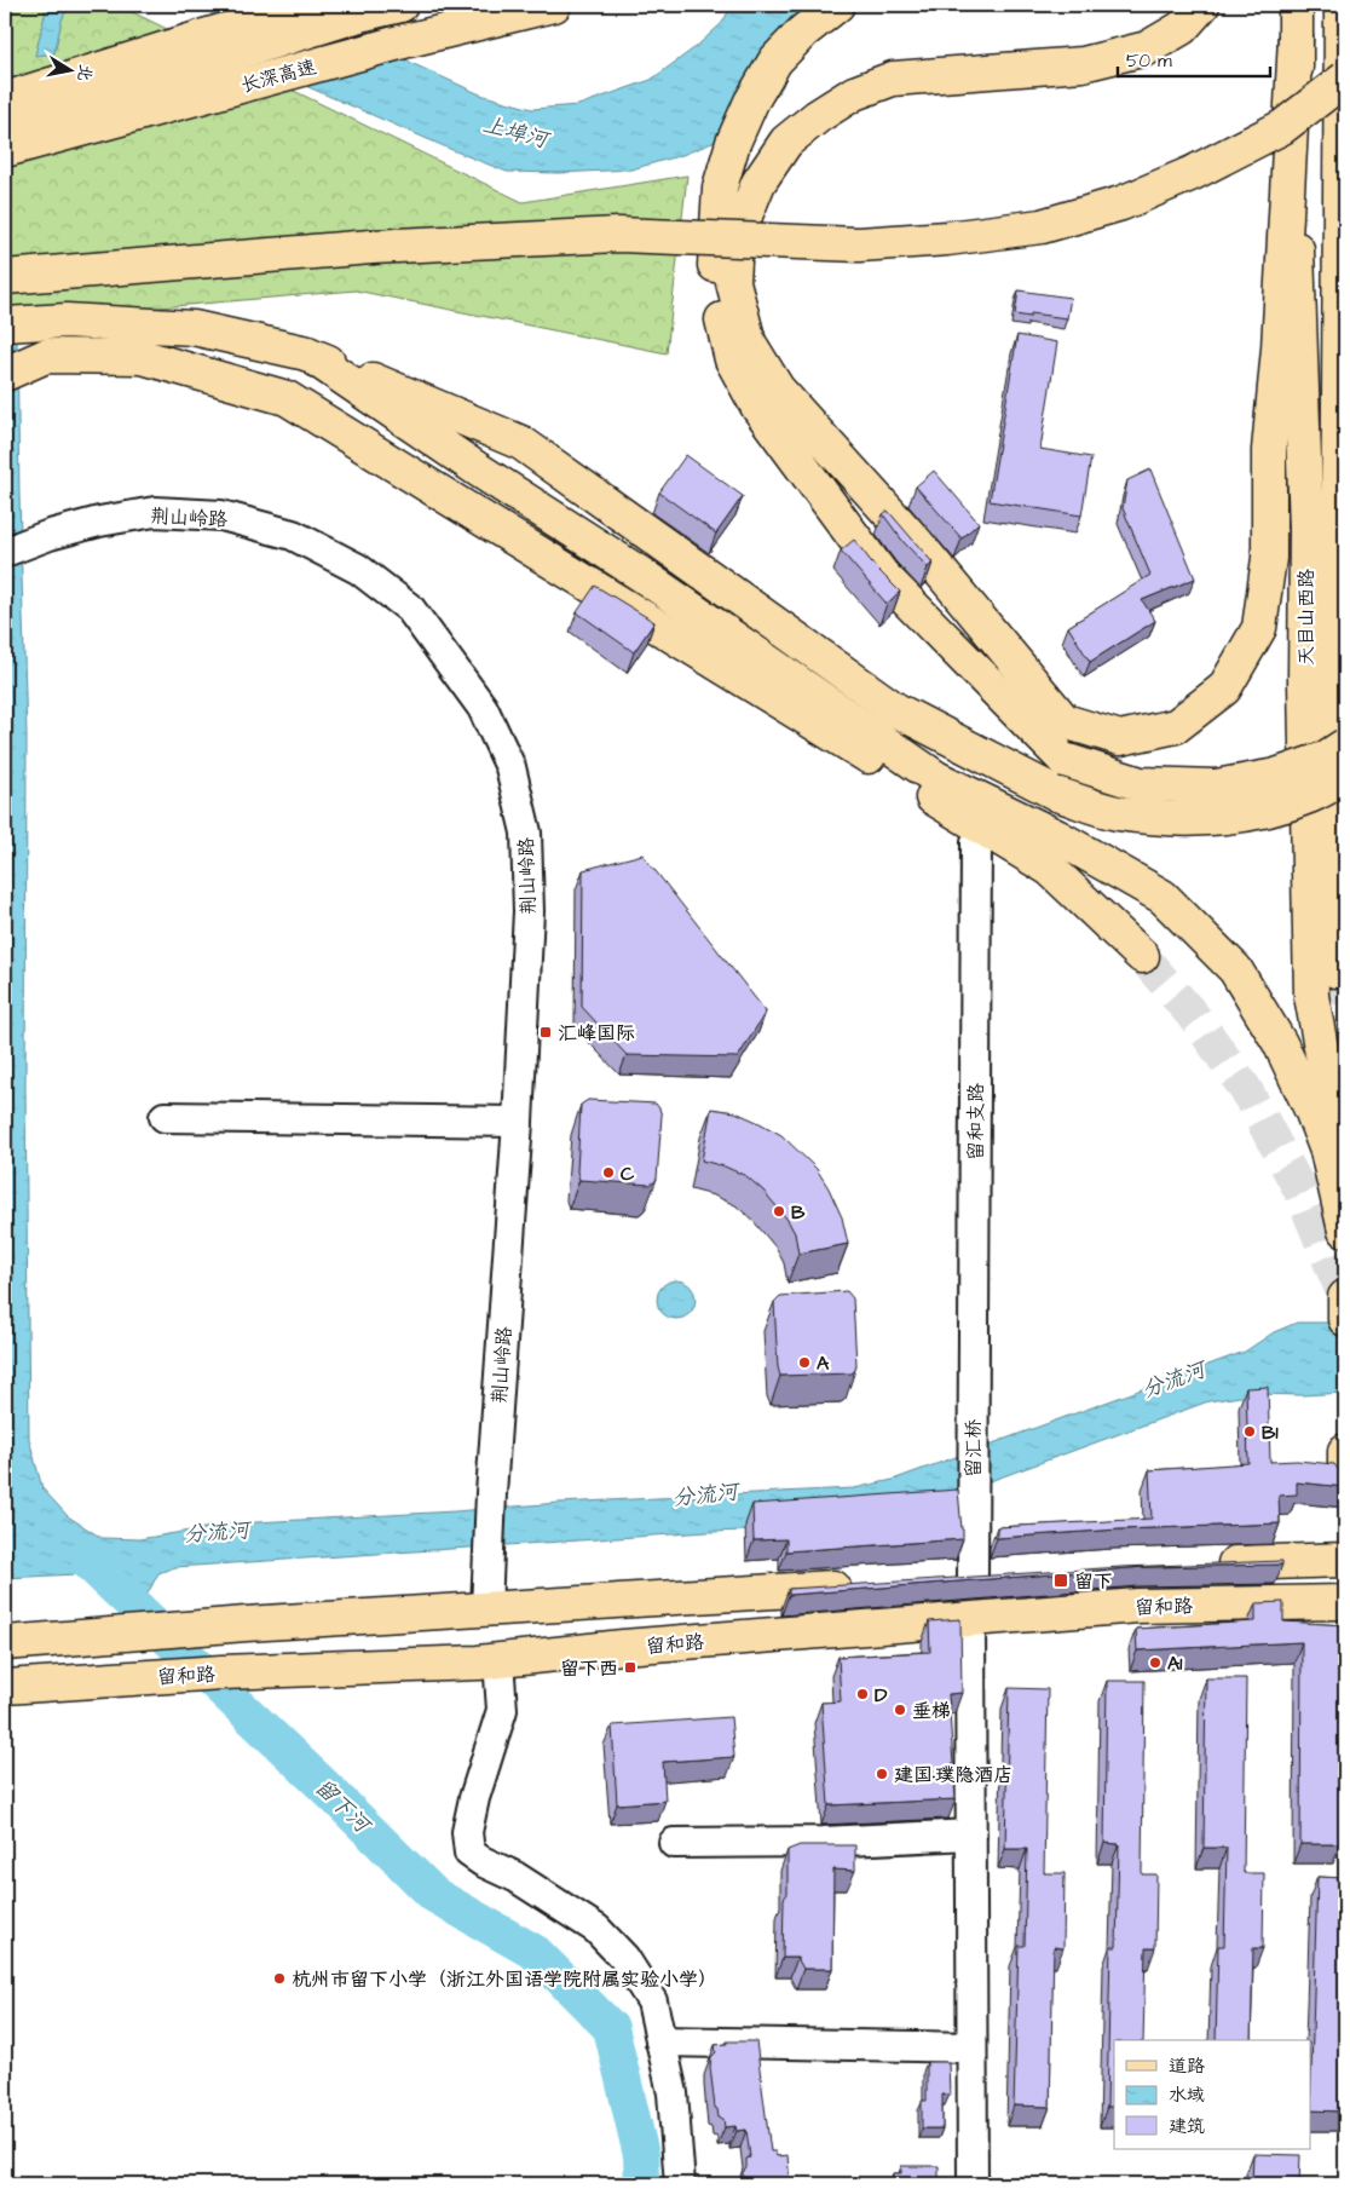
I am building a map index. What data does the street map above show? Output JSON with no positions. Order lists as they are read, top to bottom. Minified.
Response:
{"streets":{"main road":["长深高速","天目山西路","留和路"],"street":["荆山岭路","留和支路","留汇桥"]},"crossings":[["留和支路","留汇桥"]],"water":["上埠河","分流河","留下河"],"places":{"transit":["汇峰国际","留下","留下西"],"other":["C","B","A","B1","A1","D","垂梯","建国·璞隐酒店","杭州市留下小学（浙江外国语学院附属实验小学）"]},"legend":["道路","水域","建筑"],"scale_bar":"50 m","north":"right"}
